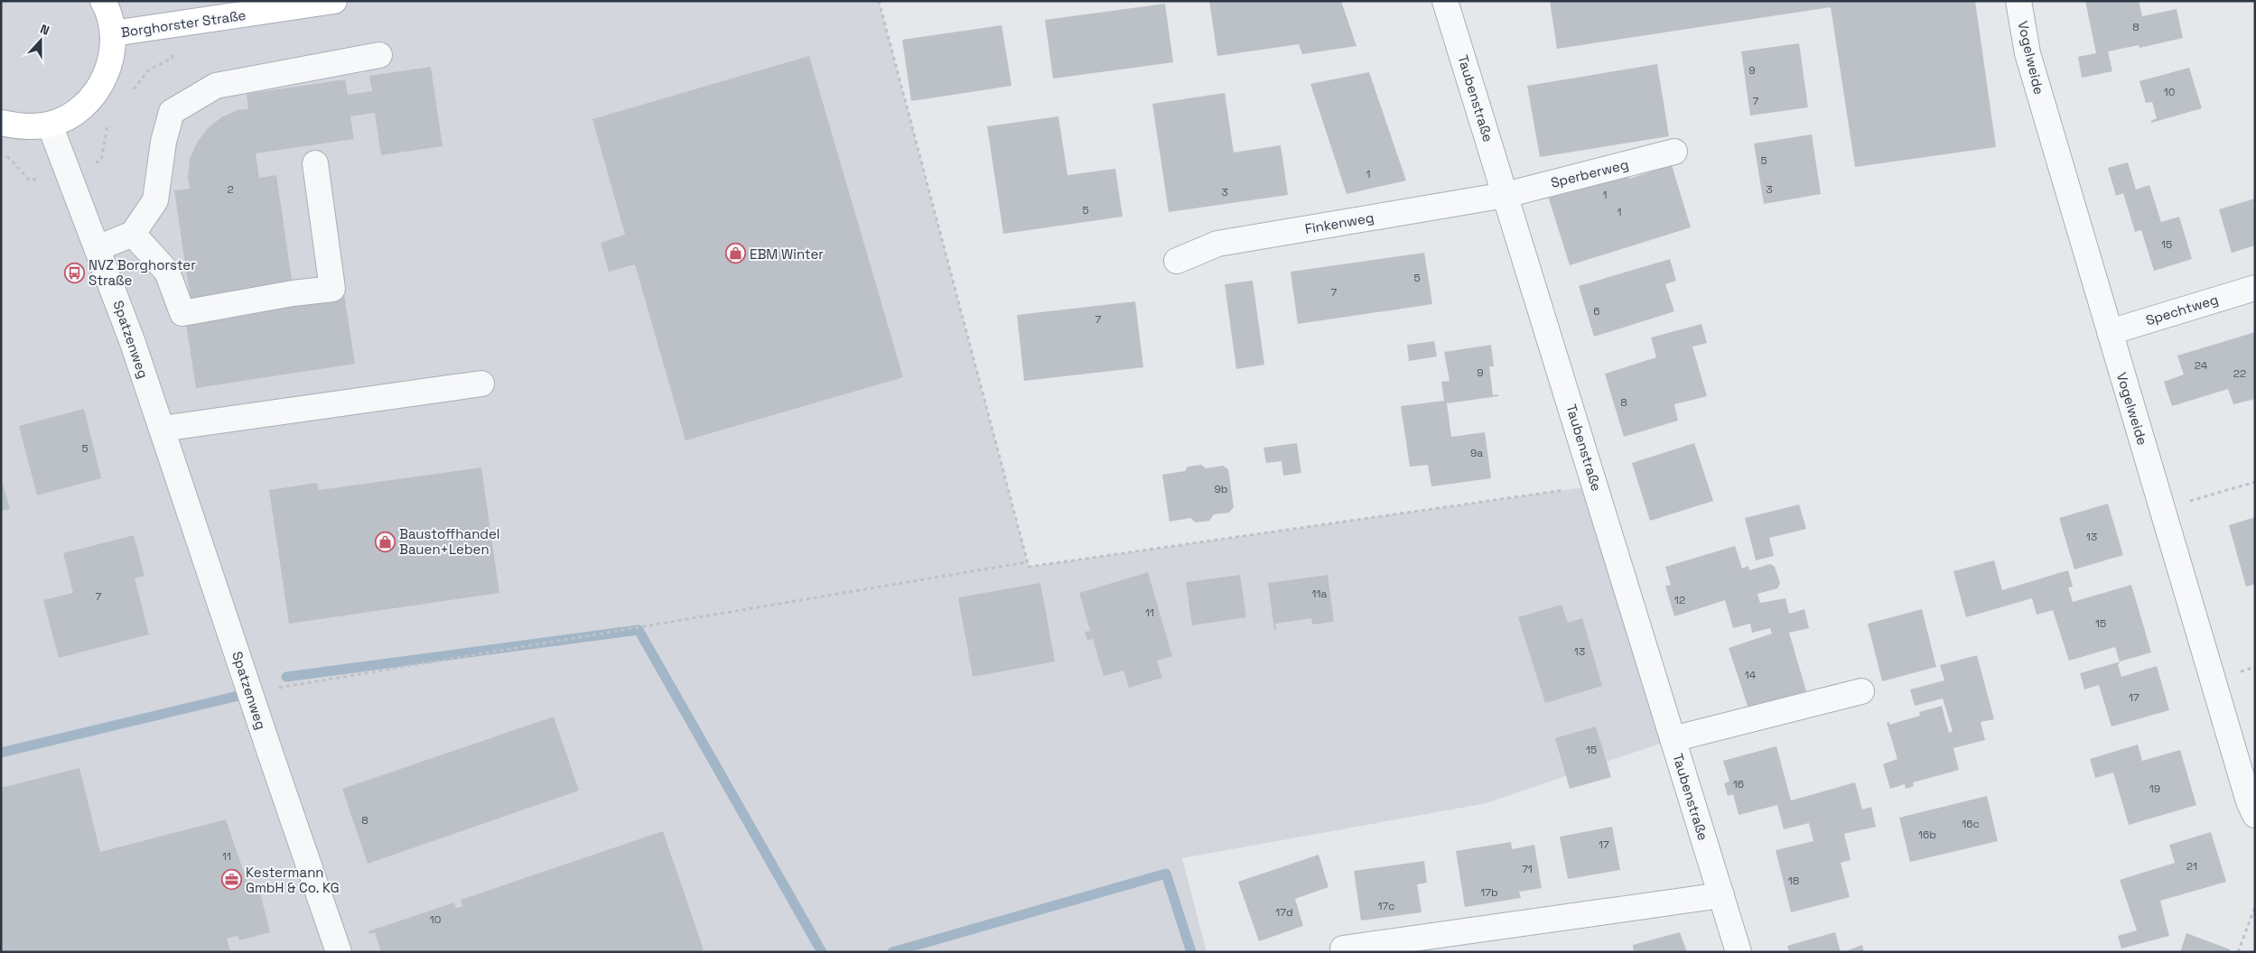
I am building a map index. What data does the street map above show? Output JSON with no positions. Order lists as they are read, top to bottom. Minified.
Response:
{"streets":{"main road":["Borghorster Straße"],"street":["Vogelweide","Taubenstraße","Sperberweg","Finkenweg","Spechtweg","Spatzenweg"]},"crossings":[["Vogelweide","Spechtweg"],["Taubenstraße","Sperberweg"],["Taubenstraße","Finkenweg"],["Sperberweg","Finkenweg"]],"places":{"shop":["EBM Winter","Baustoffhandel Bauen+Leben"],"bus stop":["NVZ Borghorster Straße"],"office":["Kestermann GmbH & Co. KG"]},"house_numbers":["8","9","10","7","5","1","2","3","3","1","5","1","15","5","7","6","7","24","9","22","8","5","9a","9b","13","11a","7","12","11","15","13","14","17","15","16","19","8","16c","16b","17","11","21","71","18","17b","17c","17d","10"],"north":"top"}
